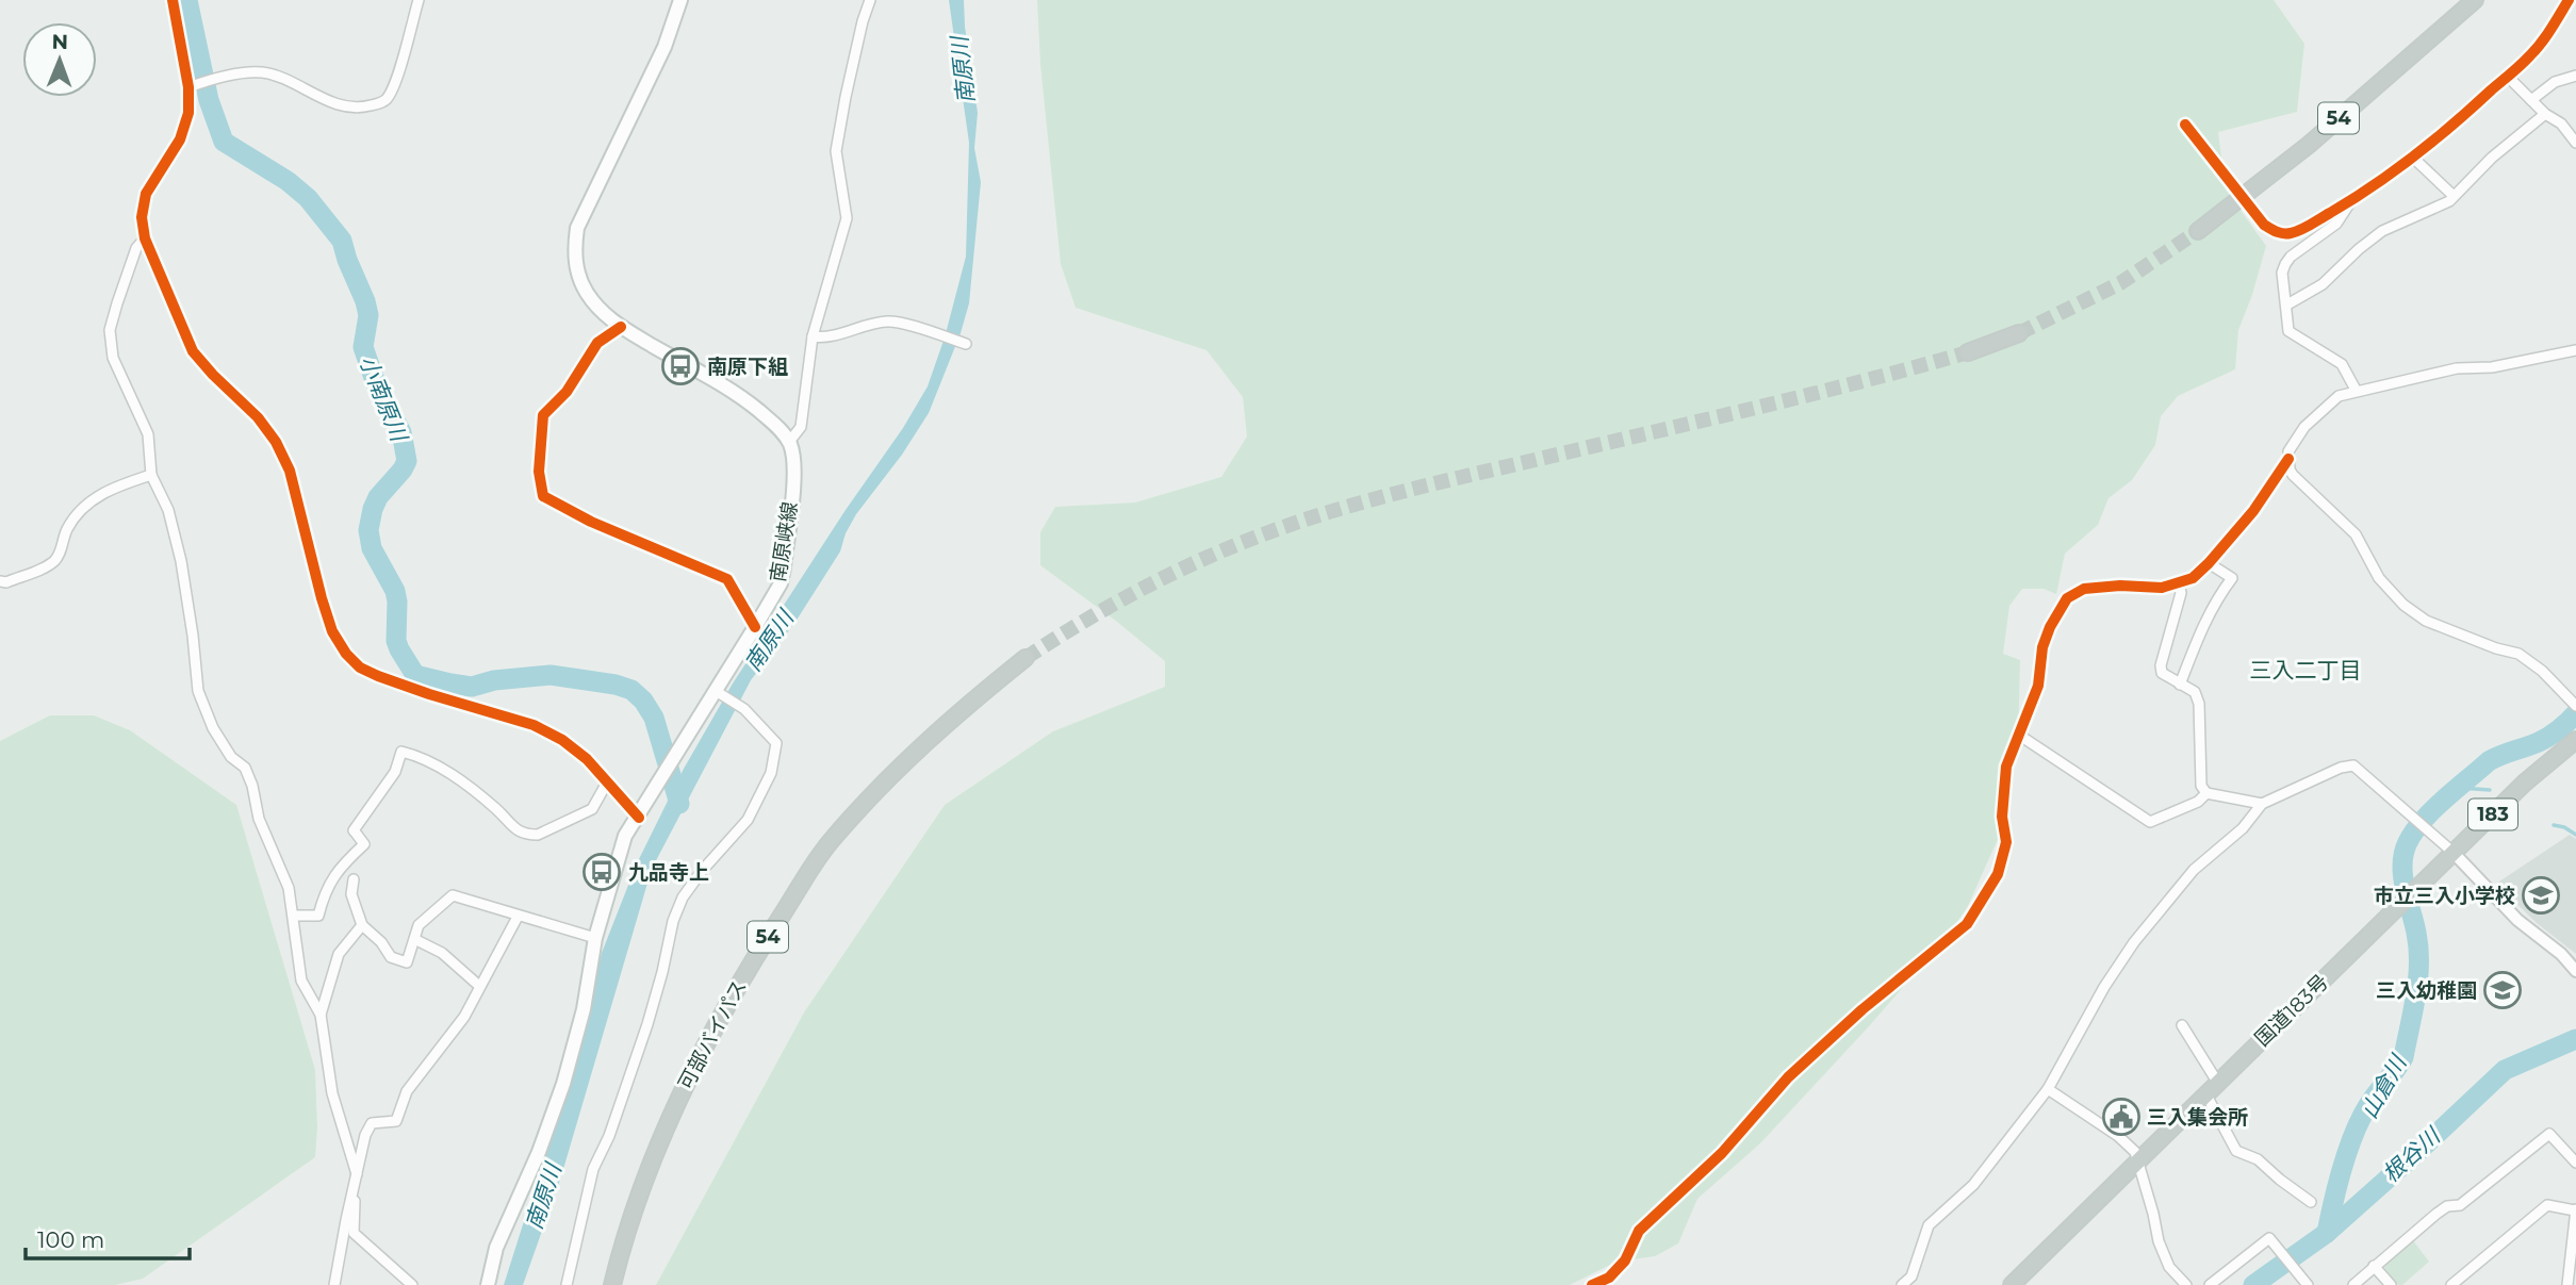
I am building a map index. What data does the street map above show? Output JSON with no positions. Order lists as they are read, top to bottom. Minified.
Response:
{"streets":{"highway":["54","183","国道183号","可部バイパス"],"main road":["南原峡線"]},"districts":["三入二丁目"],"water":["南原川","小南原川","山倉川","根谷川"],"places":{"bus stop":["南原下組","九品寺上"],"school or university":["市立三入小学校","三入幼稚園"],"public building":["三入集会所"]},"scale_bar":"100 m","north":"top"}
